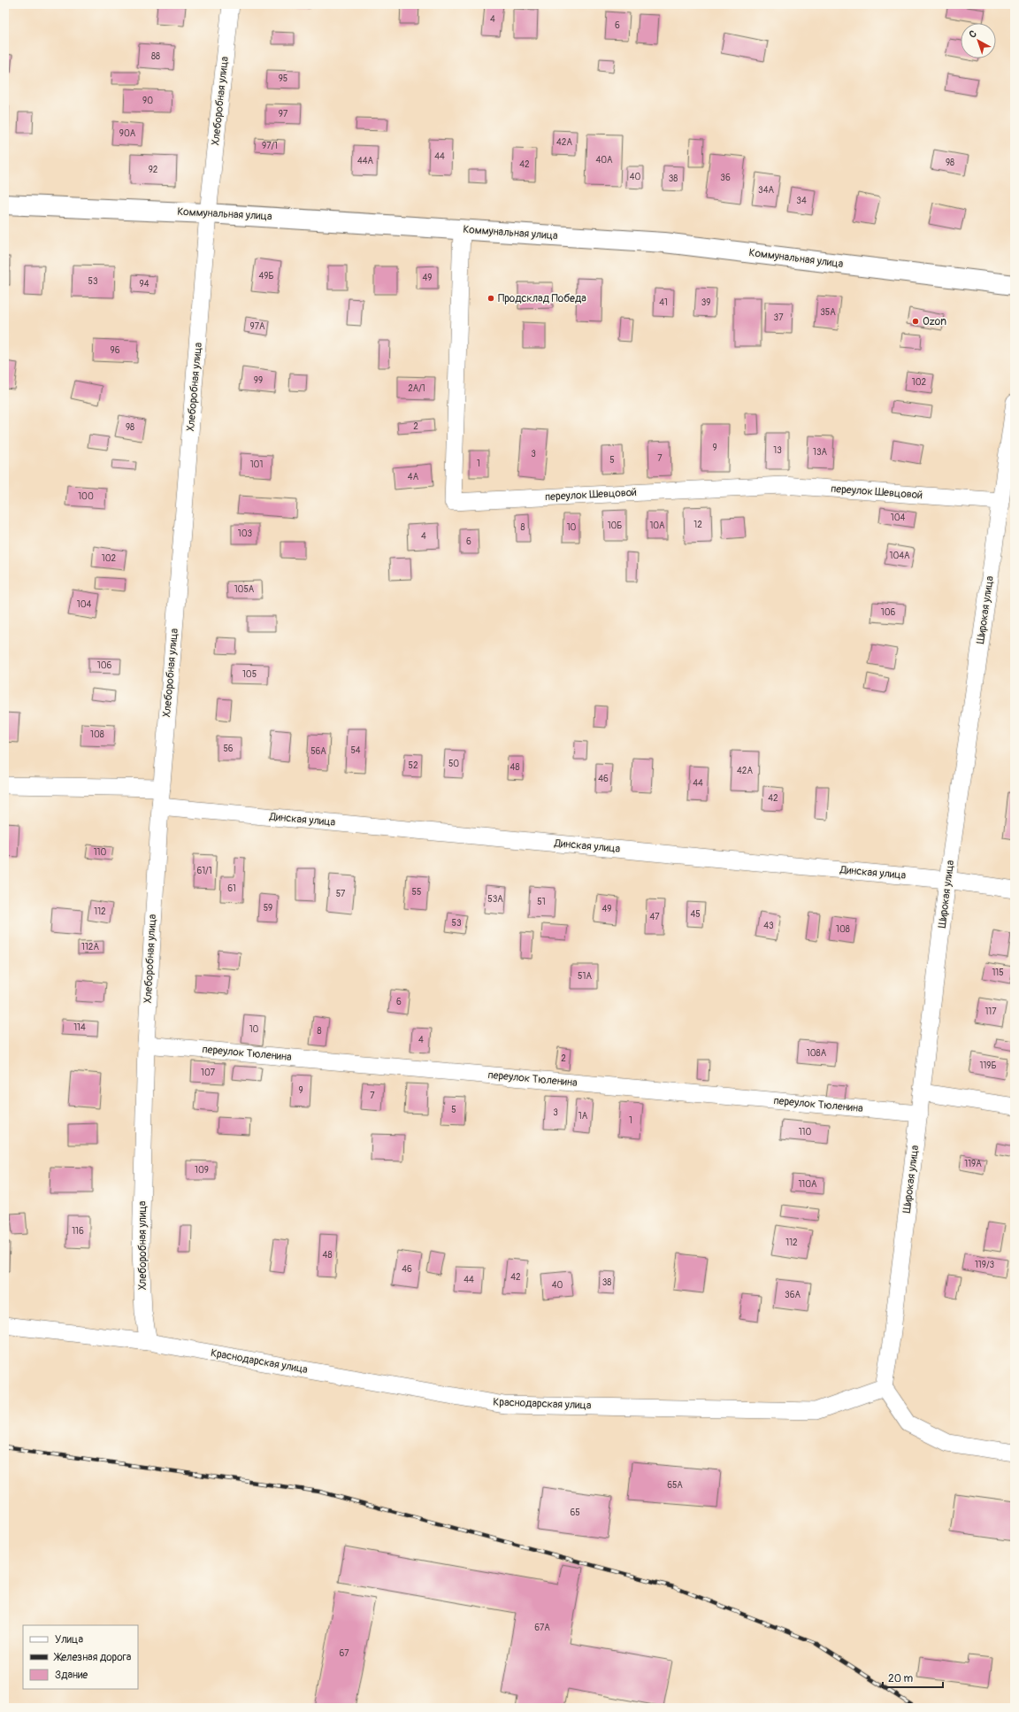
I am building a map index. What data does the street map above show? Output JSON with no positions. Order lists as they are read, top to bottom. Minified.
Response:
{"streets":{"street":["Хлеборобная улица","Коммунальная улица","переулок Шевцовой","Широкая улица","Динская улица","переулок Тюленина","Краснодарская улица"]},"crossings":[["Хлеборобная улица","Коммунальная улица"],["Хлеборобная улица","Динская улица"],["Хлеборобная улица","переулок Тюленина"],["Хлеборобная улица","Краснодарская улица"],["Коммунальная улица","переулок Шевцовой"],["переулок Шевцовой","Широкая улица"],["Широкая улица","Динская улица"],["Широкая улица","переулок Тюленина"],["Широкая улица","Краснодарская улица"]],"places":["Продсклад Победа","Ozon"],"house_numbers":["4","6","88","95","90","97","90А","42А","97/1","44","40А","44А","98","42","92","40","36","38","34А","34","49Б","49","53","94","41","39","35А","37","97А","96","99","102","2А/1","2","98","9","13","13А","3","7","5","1","101","4А","100","104","12","10Б","10А","8","10","103","4","6","104А","102","105А","104","106","106","105","108","56","54","56А","50","52","48","42А","46","44","42","110","61/1","61","55","57","53А","51","59","49","112","45","47","53","43","108","112А","115","51А","6","117","114","10","8","4","108А","2","119Б","107","9","7","5","3","1А","1","110","119А","109","110А","116","112","48","119/3","46","42","44","38","40","36А","65А","65","67А","67"],"legend":["Улица","Железная дорога","Здание"],"scale_bar":"20 m","north":"top left"}
